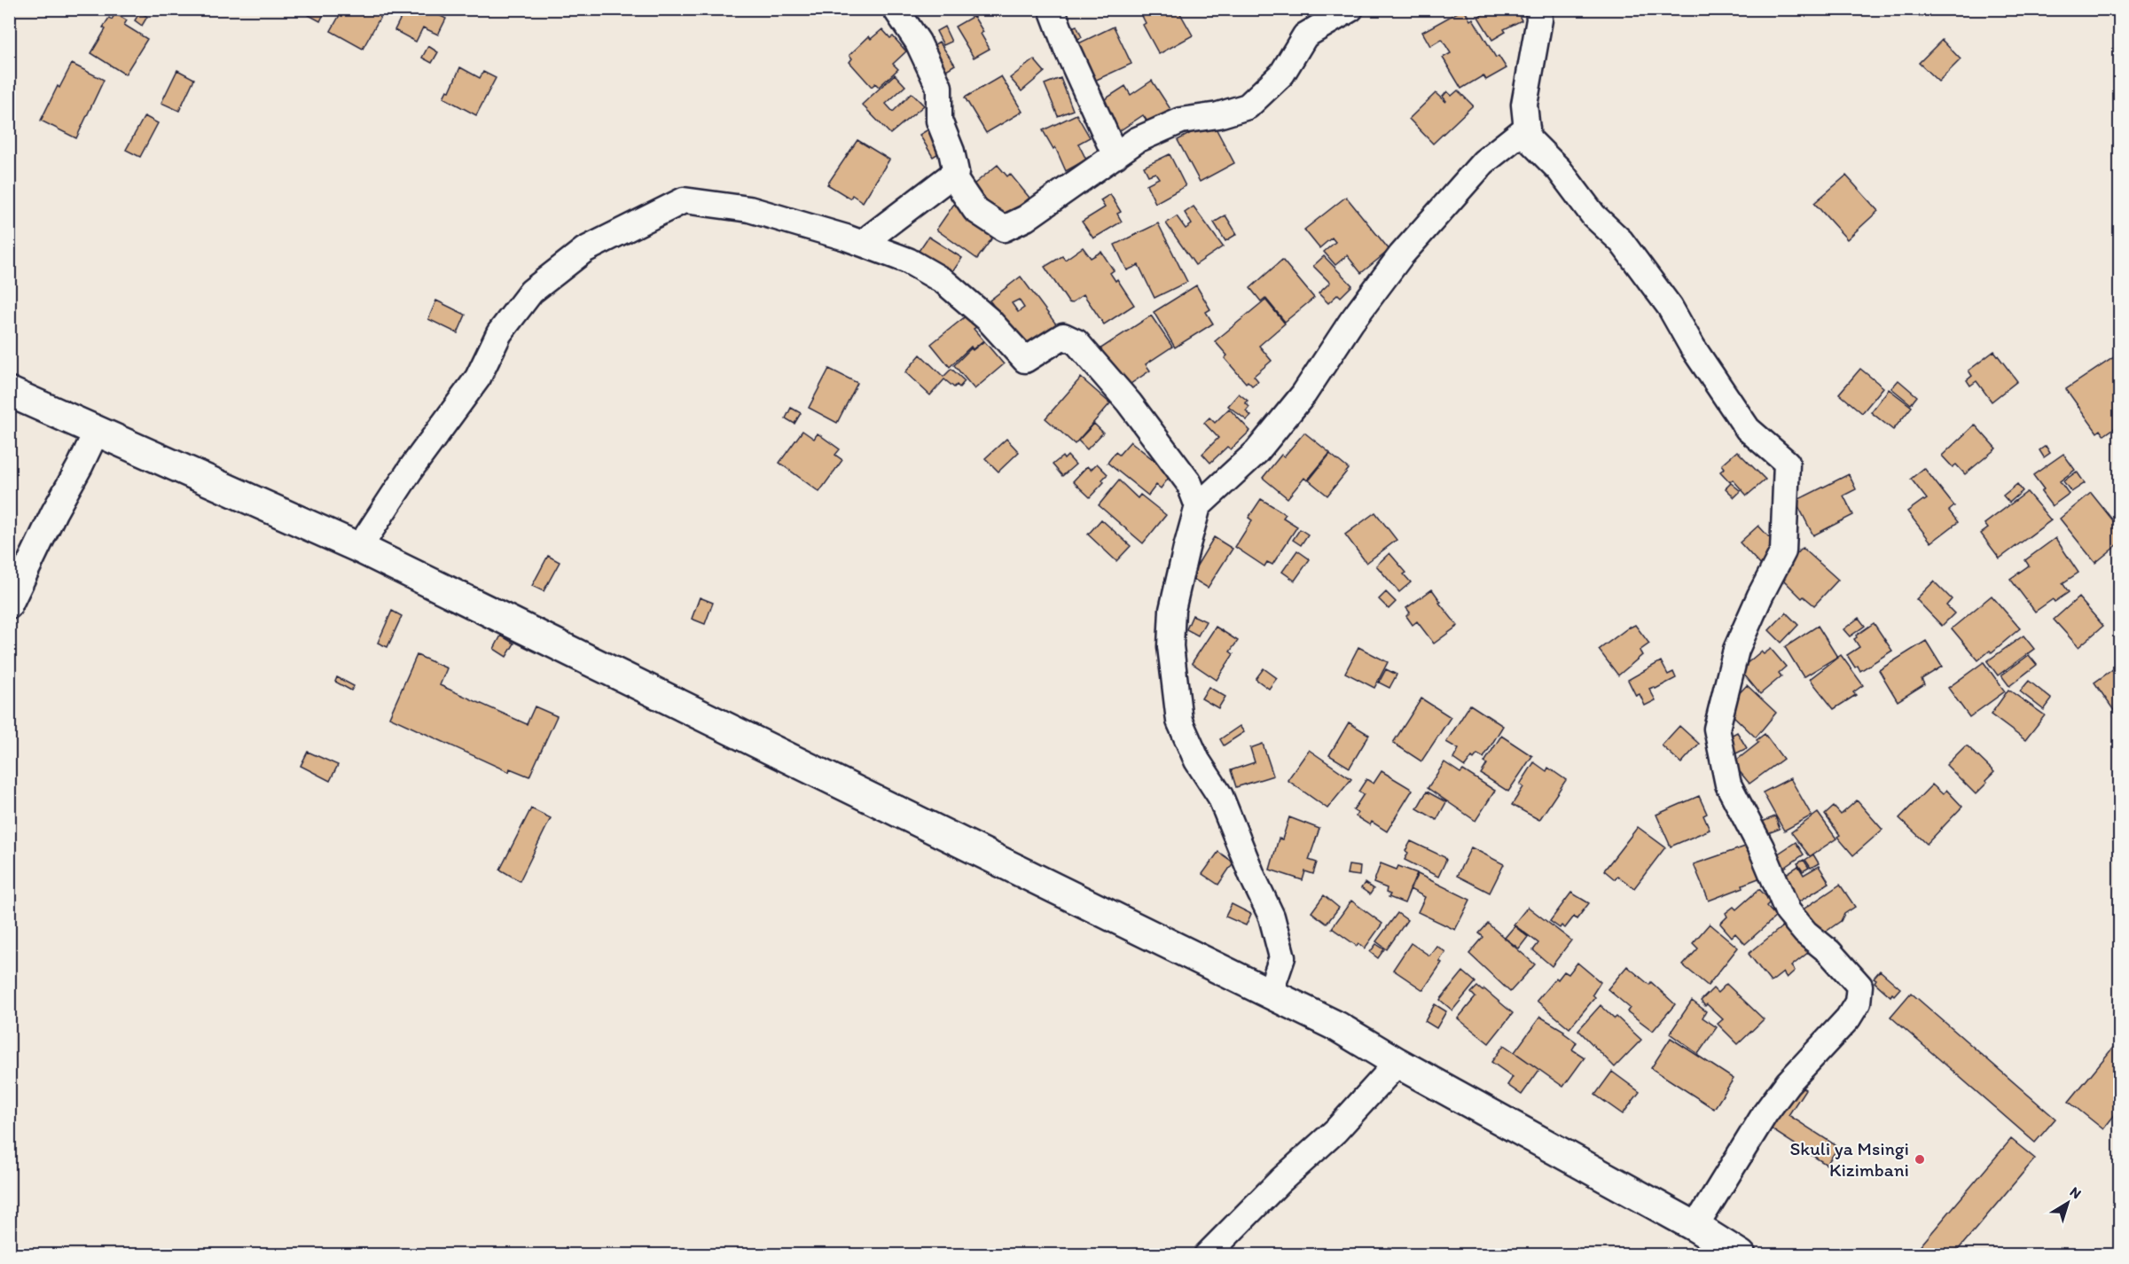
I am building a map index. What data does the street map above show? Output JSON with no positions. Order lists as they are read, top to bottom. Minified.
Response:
{"places":["Skuli ya Msingi Kizimbani"],"north":"top right"}
